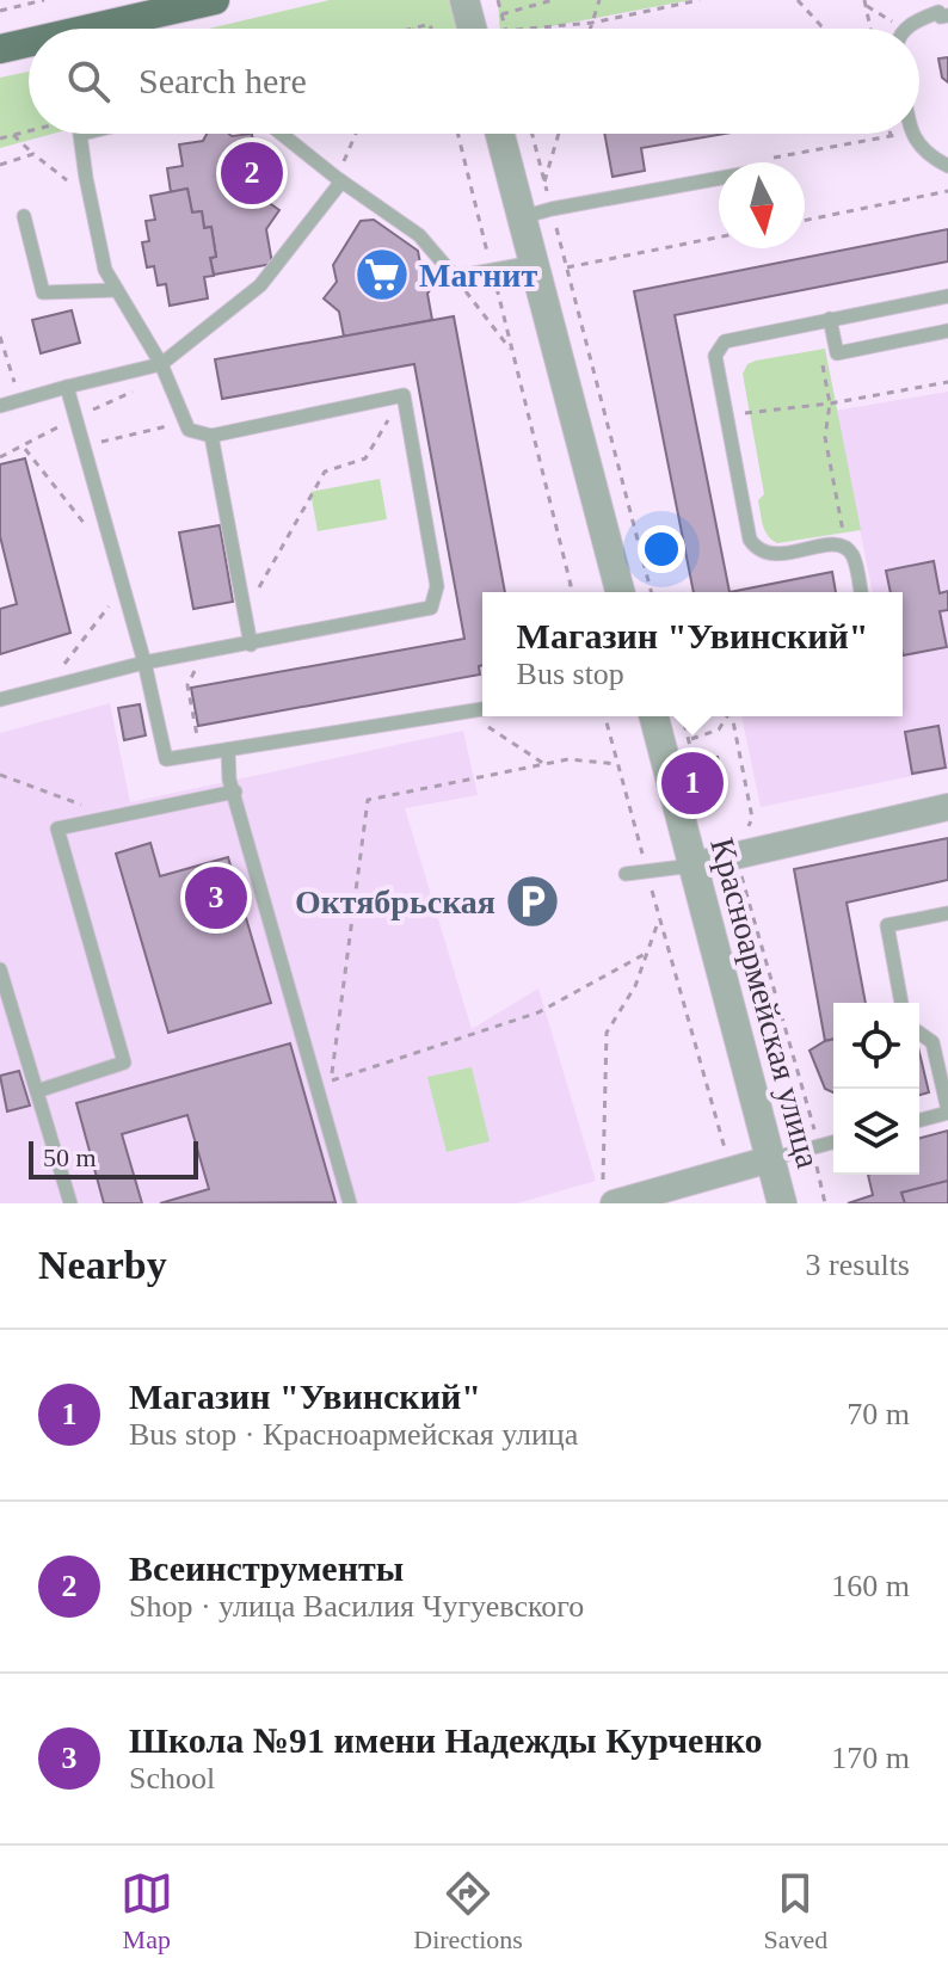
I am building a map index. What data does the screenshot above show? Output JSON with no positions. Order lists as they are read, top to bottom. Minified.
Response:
{"streets":{"street":["Красноармейская улица"]},"places":{"supermarket":["Магнит"],"parking":["Октябрьская"]},"scale_bar":"50 m","north":"bottom","page":{"search":"Search here","pins":["2","1","3"],"popup":["Магазин \"Увинский\"","Bus stop"],"scale":"50 m","heading":["Nearby","3 results"],"list":[{"mark":"1","name":"Магазин \"Увинский\"","note":"Bus stop · Красноармейская улица","value":"70 m"},{"mark":"2","name":"Всеинструменты","note":"Shop · улица Василия Чугуевского","value":"160 m"},{"mark":"3","name":"Школа №91 имени Надежды Курченко","note":"School","value":"170 m"}],"nav":["Map","Directions","Saved"]}}
